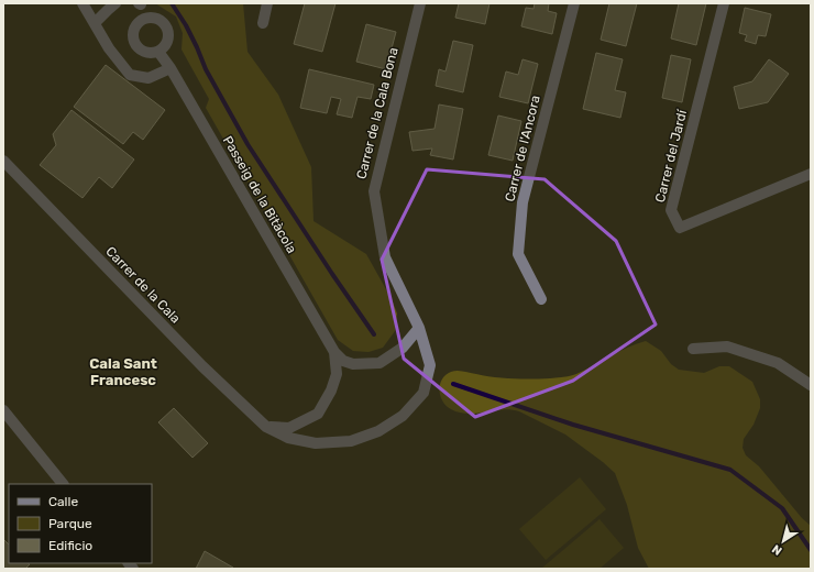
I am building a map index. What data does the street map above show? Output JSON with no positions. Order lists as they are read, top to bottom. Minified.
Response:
{"streets":{"street":["Carrer de la Cala Bona","Carrer de l'Ancora","Carrer del Jardí","Passeig de la Bitàcola","Carrer de la Cala"]},"crossings":[["Carrer de la Cala Bona","Carrer de la Cala"]],"districts":["Cala Sant Francesc"],"legend":["Calle","Parque","Edificio"],"north":"bottom left"}
